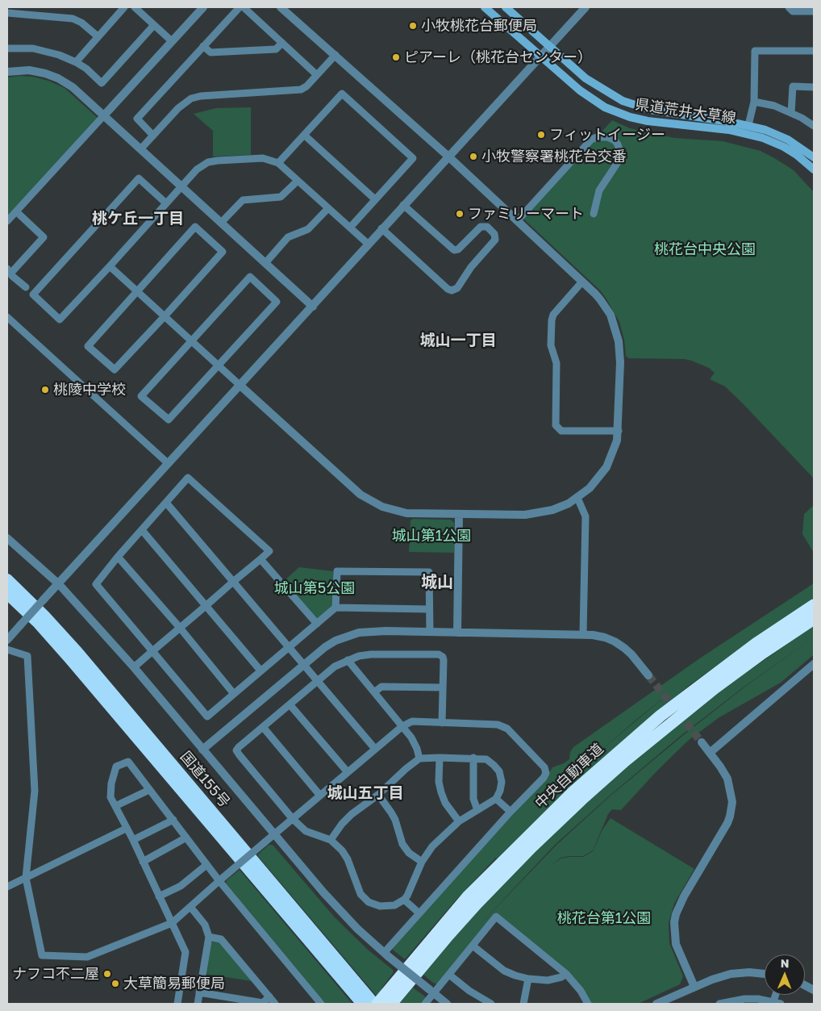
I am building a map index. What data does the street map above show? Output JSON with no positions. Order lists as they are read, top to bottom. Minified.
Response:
{"streets":{"highway":["中央自動車道","国道155号"],"main road":["県道荒井大草線"]},"districts":["桃ケ丘一丁目","城山一丁目","城山","城山五丁目"],"parks":["桃花台中央公園","城山第1公園","城山第5公園","桃花台第1公園"],"places":["小牧桃花台郵便局","ピアーレ（桃花台センター）","フィットイージー","小牧警察署桃花台交番","ファミリーマート","桃陵中学校","ナフコ不二屋","大草簡易郵便局"],"north":"top"}
